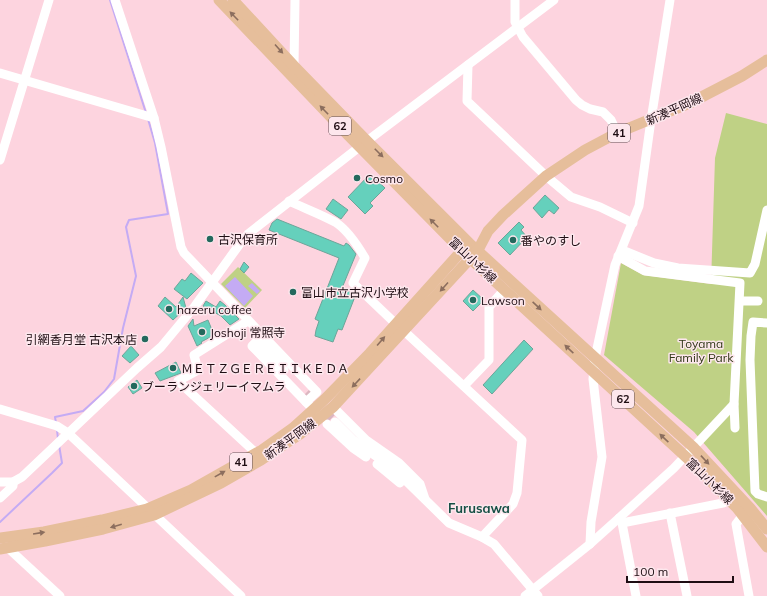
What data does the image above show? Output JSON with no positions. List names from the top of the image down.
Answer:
{
  "streets": {
    "main road": [
      "新湊平岡線",
      "62",
      "41",
      "富山小杉線"
    ]
  },
  "crossings": [
    ["新湊平岡線", "富山小杉線"]
  ],
  "districts": ["Furusawa"],
  "parks": ["Toyama Family Park"],
  "places": [
    "Cosmo",
    "古沢保育所",
    "番やのすし",
    "富山市立古沢小学校",
    "Lawson",
    "hazeru coffee",
    "Joshoji 常照寺",
    "引網香月堂 古沢本店",
    "ＭＥＴＺＧＥＲＥＩＩＫＥＤＡ",
    "ブーランジェリーイマムラ"
  ],
  "scale_bar": "100 m"
}
